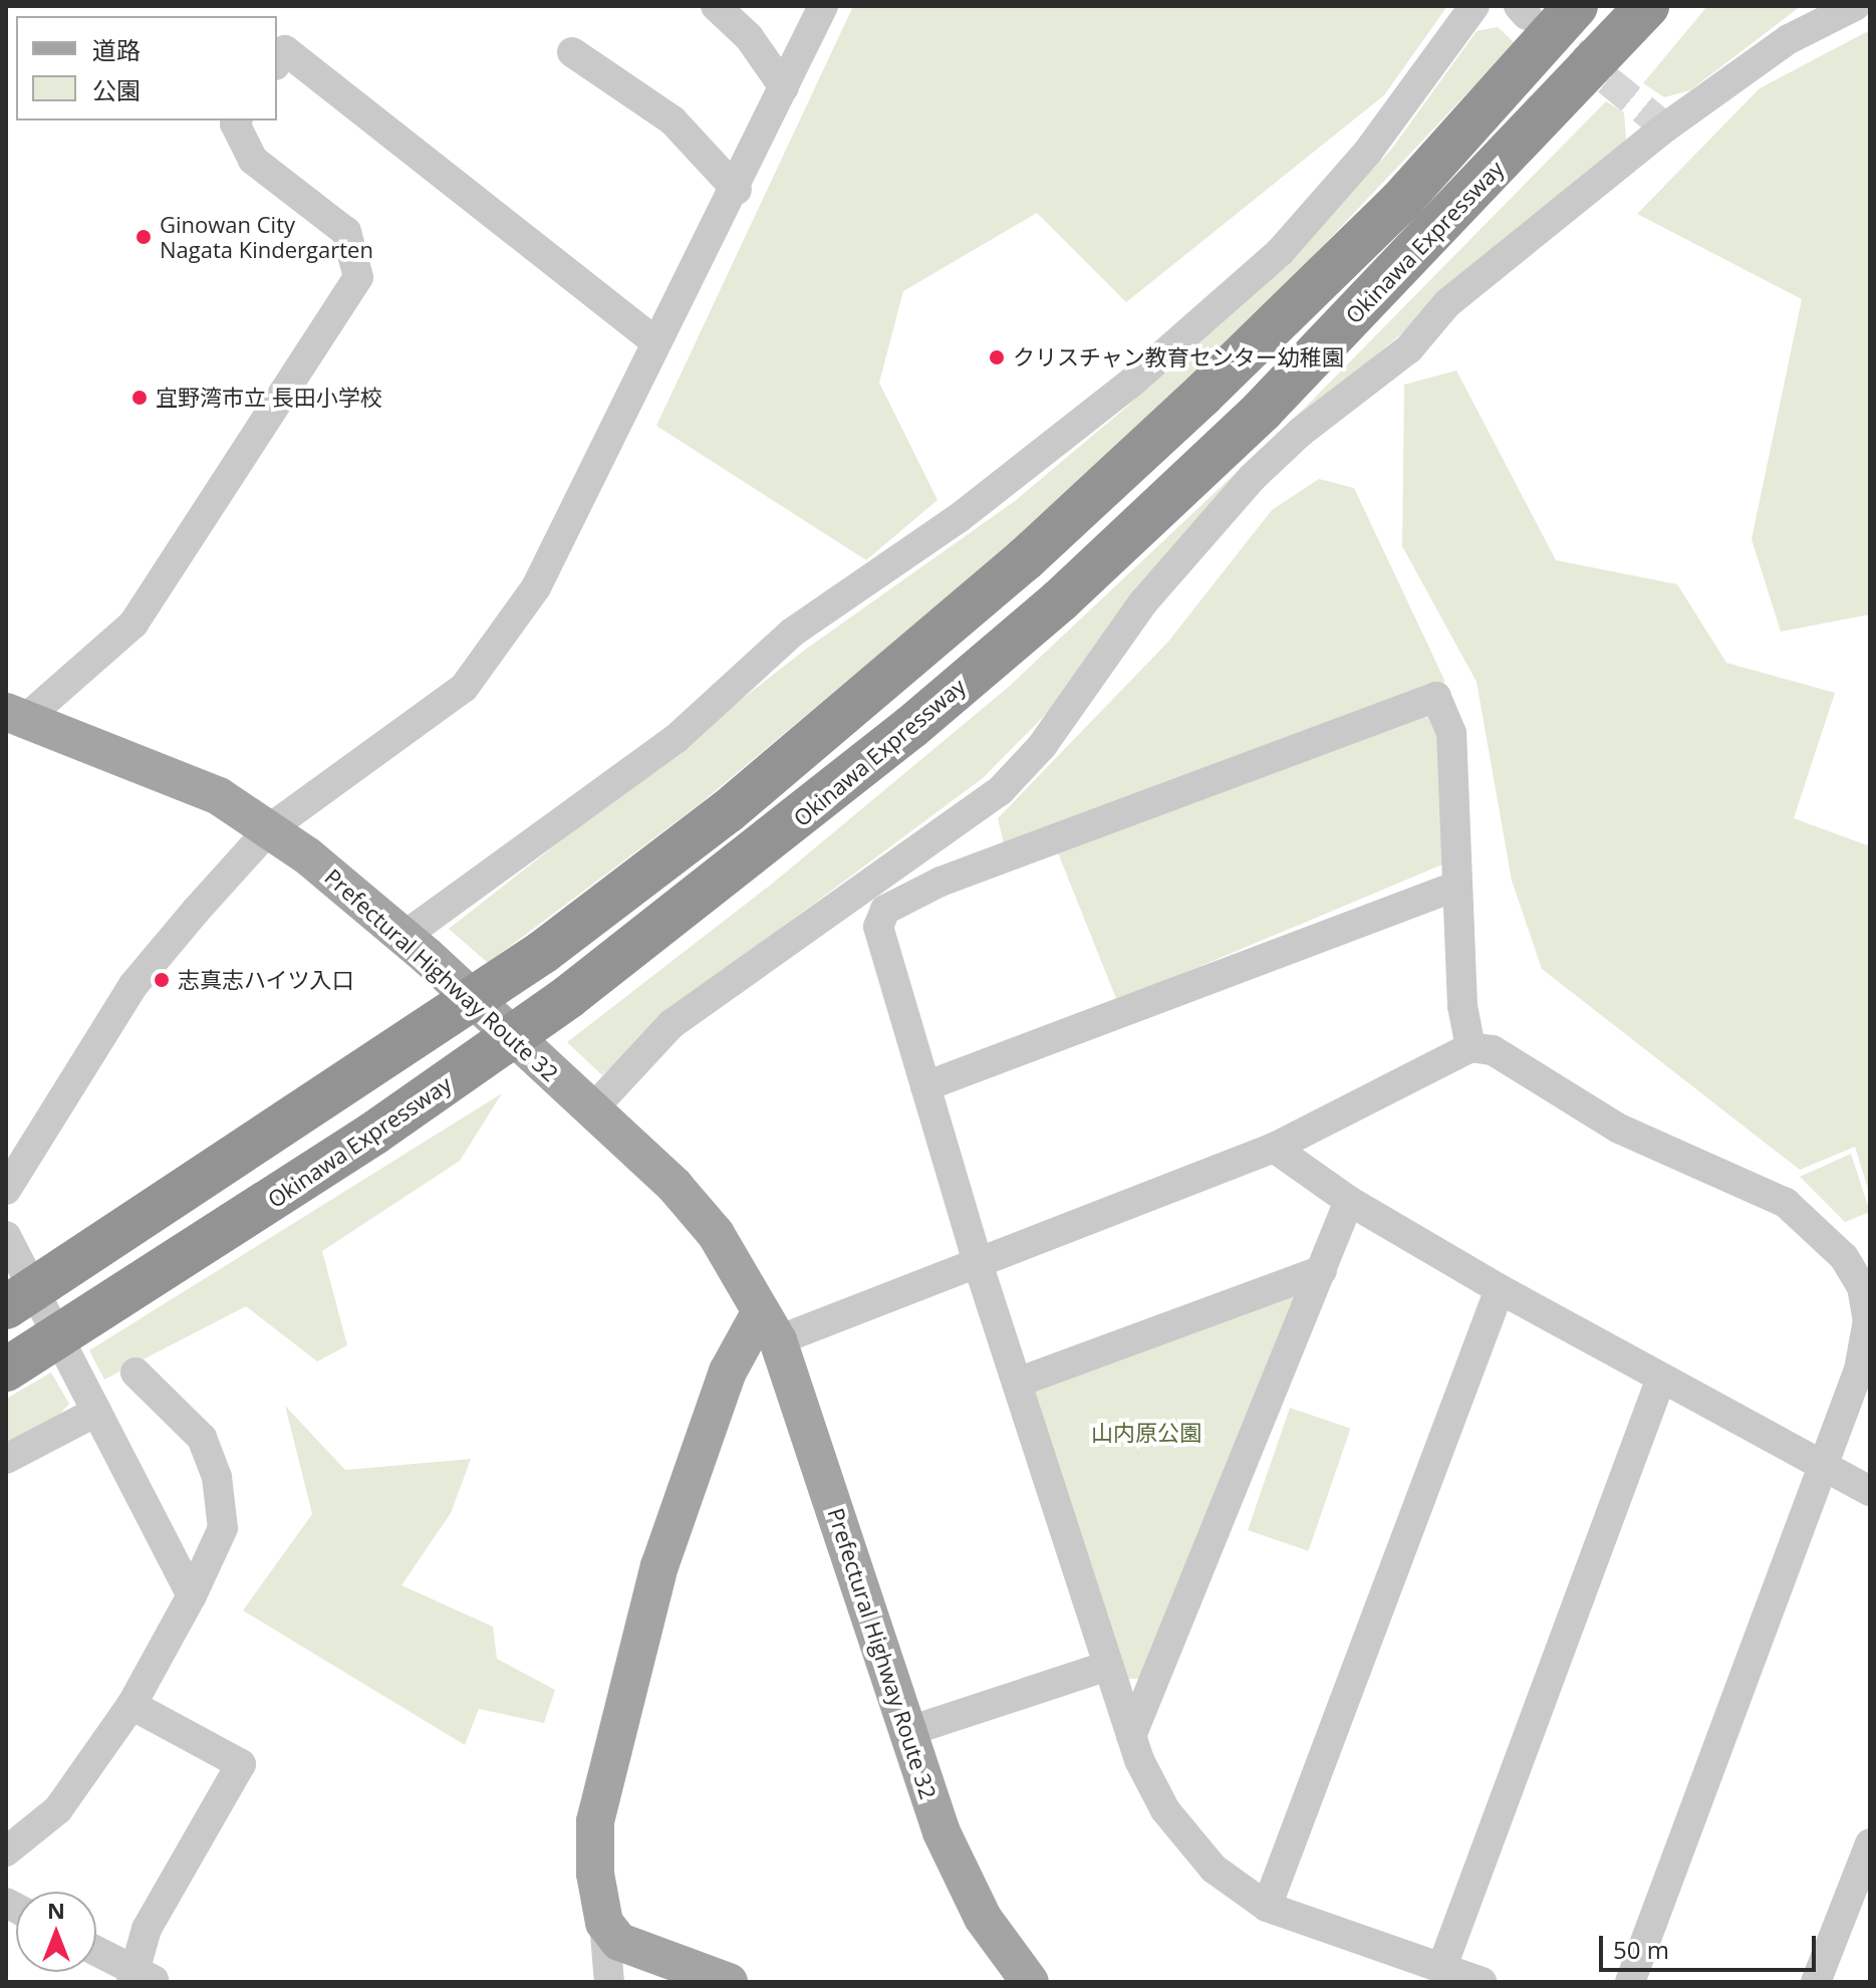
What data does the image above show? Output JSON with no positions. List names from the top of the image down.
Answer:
{
  "streets": {
    "highway": ["Okinawa Expressway"],
    "main road": ["Prefectural Highway Route 32"]
  },
  "parks": ["山内原公園"],
  "places": [
    "Ginowan City Nagata Kindergarten",
    "クリスチャン教育センター幼稚園",
    "宜野湾市立 長田小学校",
    "志真志ハイツ入口"
  ],
  "legend": ["道路", "公園"],
  "scale_bar": "50 m",
  "north": "top"
}
